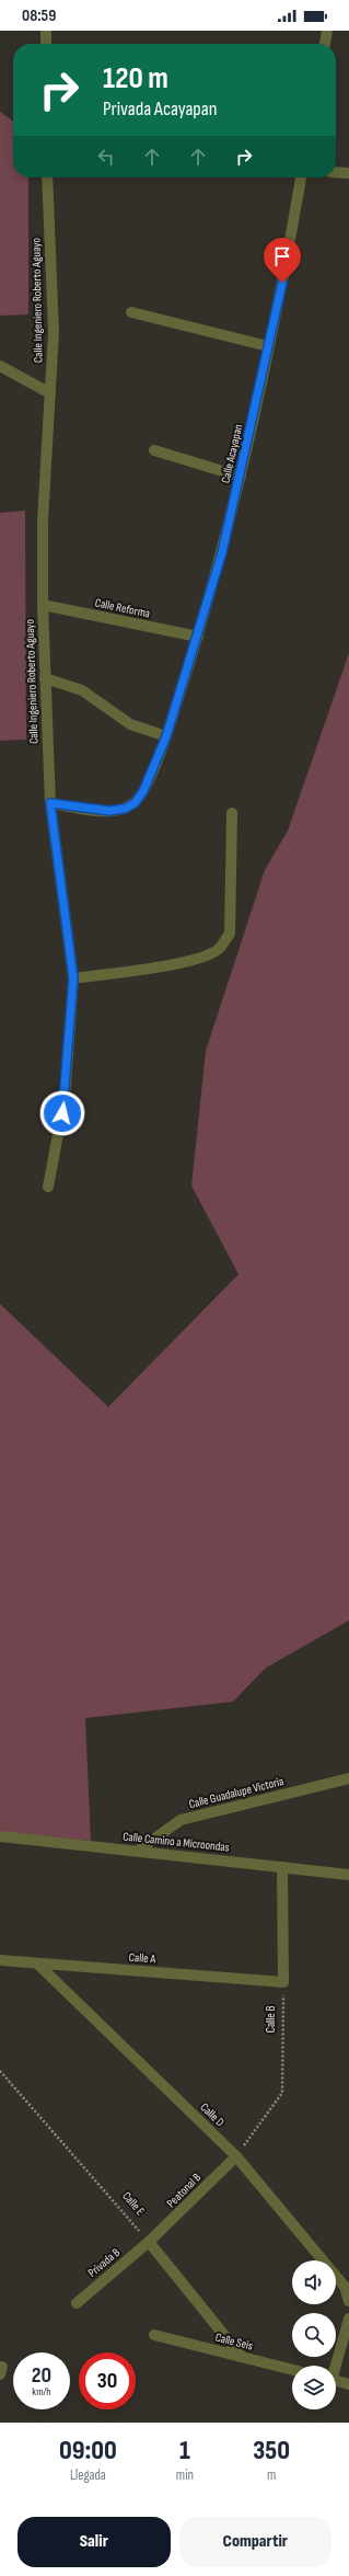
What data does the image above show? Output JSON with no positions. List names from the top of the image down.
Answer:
{
  "streets": {
    "street": [
      "Calle Ingeniero Roberto Aguayo",
      "Calle Acayapan",
      "Calle Reforma",
      "Calle Guadalupe Victoria",
      "Calle Camino a Microondas",
      "Calle A",
      "Calle D",
      "Peatonal B",
      "Privada B",
      "Calle Seis"
    ],
    "path": ["Calle B", "Calle E"]
  },
  "crossings": [
    ["Calle Ingeniero Roberto Aguayo", "Calle Acayapan"],
    ["Calle Ingeniero Roberto Aguayo", "Calle Reforma"],
    ["Calle Acayapan", "Calle Reforma"],
    ["Calle Guadalupe Victoria", "Calle Camino a Microondas"],
    ["Calle A", "Calle B"],
    ["Calle A", "Calle D"],
    ["Calle B", "Calle D"],
    ["Calle B", "Peatonal B"],
    ["Calle D", "Peatonal B"],
    ["Peatonal B", "Calle E"],
    ["Peatonal B", "Privada B"],
    ["Calle E", "Privada B"]
  ],
  "page": {
    "status": "08:59",
    "turn": ["120 m", "Privada Acayapan"],
    "speed": "20 km/h",
    "limit": "30",
    "eta": [
      "09:00",
      "Llegada",
      "1",
      "min",
      "350",
      "m"
    ],
    "buttons": ["Salir", "Compartir"]
  }
}
